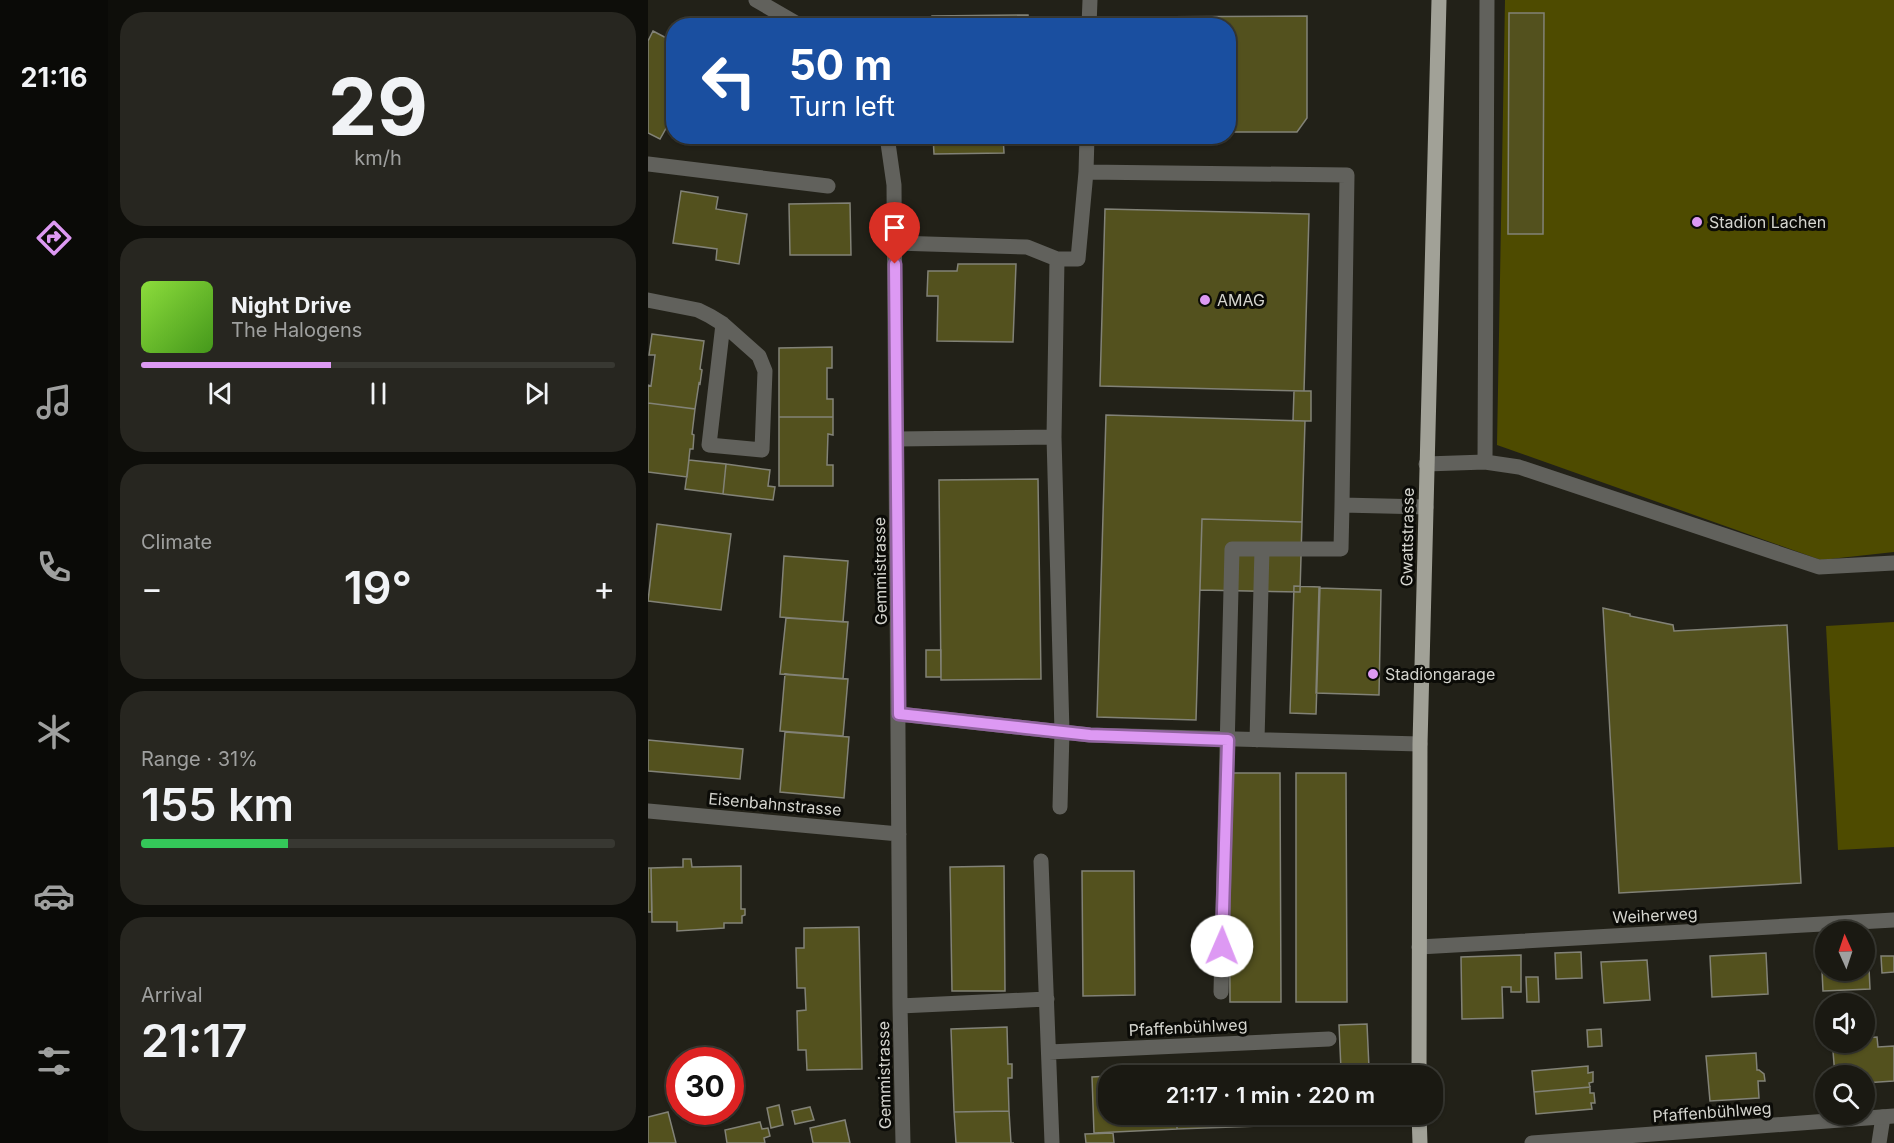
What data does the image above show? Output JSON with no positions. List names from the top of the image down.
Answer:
{
  "streets": {
    "main road": ["Gwattstrasse"],
    "street": [
      "Gemmistrasse",
      "Eisenbahnstrasse",
      "Weiherweg",
      "Pfaffenbühlweg"
    ]
  },
  "crossings": [
    ["Gwattstrasse", "Weiherweg"],
    ["Gemmistrasse", "Eisenbahnstrasse"]
  ],
  "places": ["Stadion Lachen", "AMAG", "Stadiongarage"],
  "north": "top",
  "page": {
    "tabs": "21:16",
    "tile": [
      ["29", "km/h"],
      "Climate",
      ["Range · 31%", "155 km"],
      ["Arrival", "21:17"]
    ],
    "turn": ["50 m", "Turn left"],
    "song": ["Night Drive", "The Halogens"],
    "heat": ["−", "19°", "+"],
    "limit": "30",
    "trip": "21:17 · 1 min · 220 m"
  }
}
